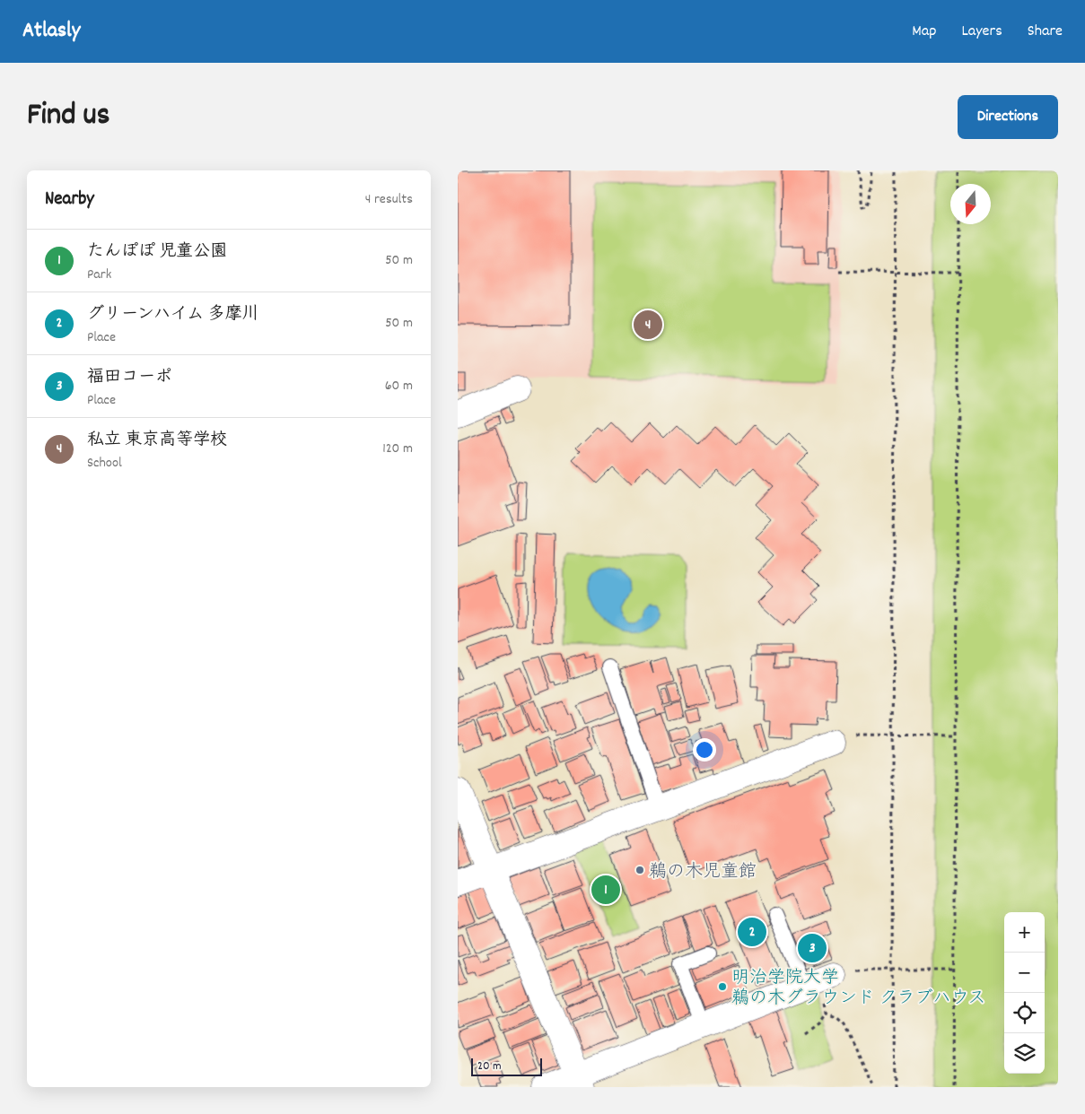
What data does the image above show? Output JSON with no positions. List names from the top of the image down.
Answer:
{
  "places": ["鵜の木児童館", "明治学院大学 鵜の木グラウンド クラブハウス"],
  "scale_bar": "20 m",
  "north": "bottom",
  "page": {
    "header": "Atlasly",
    "nav": ["Map", "Layers", "Share"],
    "title": "Find us",
    "buttons": "Directions",
    "heading": ["Nearby", "4 results"],
    "list": [
      {
        "mark": "1",
        "name": "たんぽぽ 児童公園",
        "note": "Park",
        "value": "50 m"
      },
      {
        "mark": "2",
        "name": "グリーンハイム 多摩川",
        "note": "Place",
        "value": "50 m"
      },
      {
        "mark": "3",
        "name": "福田コーポ",
        "note": "Place",
        "value": "60 m"
      },
      {
        "mark": "4",
        "name": "私立 東京高等学校",
        "note": "School",
        "value": "120 m"
      }
    ],
    "pins": [
      "4",
      "1",
      "2",
      "3"
    ],
    "map_buttons": ["+", "−"],
    "scale": "20 m"
  }
}
